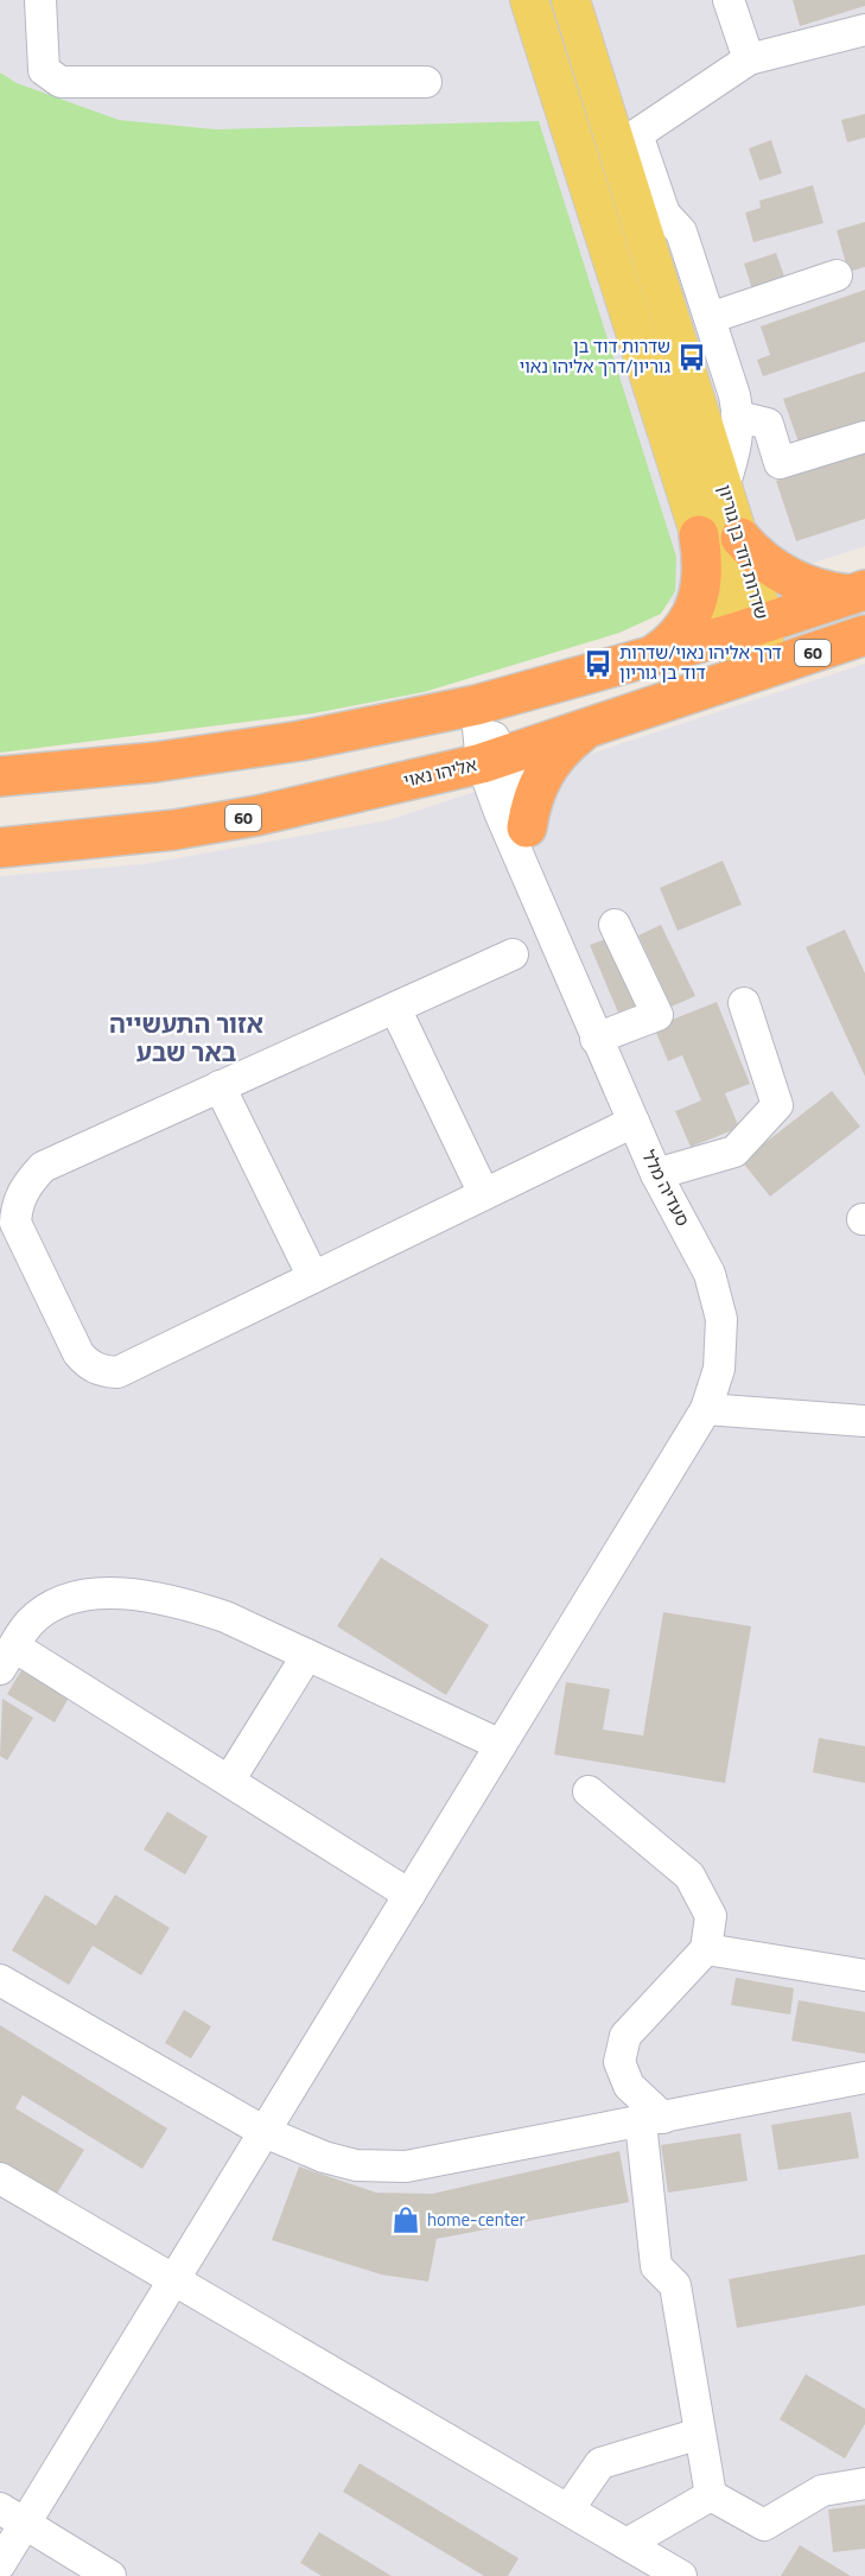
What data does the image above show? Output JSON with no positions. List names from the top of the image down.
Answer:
{
  "streets": {
    "highway": ["60", "אליהו נאוי"],
    "main road": ["שדרות דוד בן גוריון"],
    "street": ["סעדיה מלל"]
  },
  "crossings": [
    ["שדרות דוד בן גוריון", "60"],
    ["שדרות דוד בן גוריון", "אליהו נאוי"],
    ["60", "סעדיה מלל"],
    ["אליהו נאוי", "סעדיה מלל"]
  ],
  "districts": ["אזור התעשייה באר שבע"],
  "places": {
    "bus stop": ["שדרות דוד בן גוריון/דרך אליהו נאוי", "דרך אליהו נאוי/שדרות דוד בן גוריון"],
    "shop": ["home-center"]
  }
}
